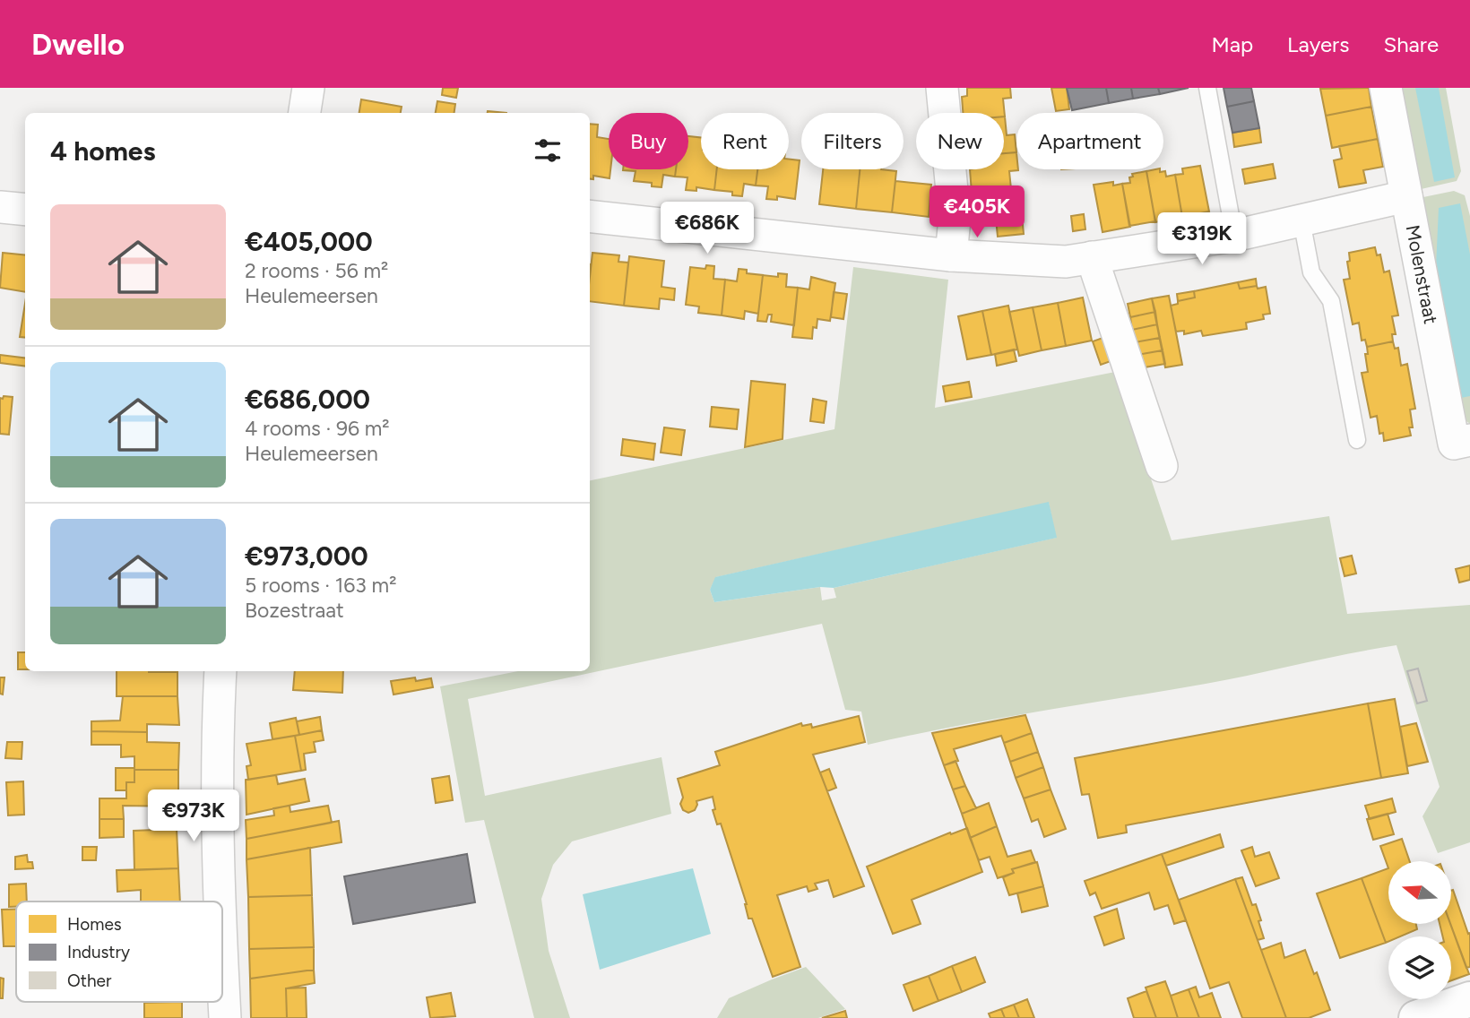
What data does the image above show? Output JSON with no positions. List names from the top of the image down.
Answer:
{
  "streets": {
    "street": ["Molenstraat"]
  },
  "legend": ["Homes", "Industry", "Other"],
  "north": "left",
  "page": {
    "header": "Dwello",
    "nav": ["Map", "Layers", "Share"],
    "chip": [
      "Buy",
      "Rent",
      "Filters",
      "New",
      "Apartment"
    ],
    "heading": "4 homes",
    "price": [
      "€405K",
      "€686K",
      "€319K",
      "€973K"
    ],
    "list": [
      {
        "name": "€405,000",
        "note": "2 rooms · 56 m² · Heulemeersen"
      },
      {
        "name": "€686,000",
        "note": "4 rooms · 96 m² · Heulemeersen"
      },
      {
        "name": "€973,000",
        "note": "5 rooms · 163 m² · Bozestraat"
      }
    ]
  }
}
